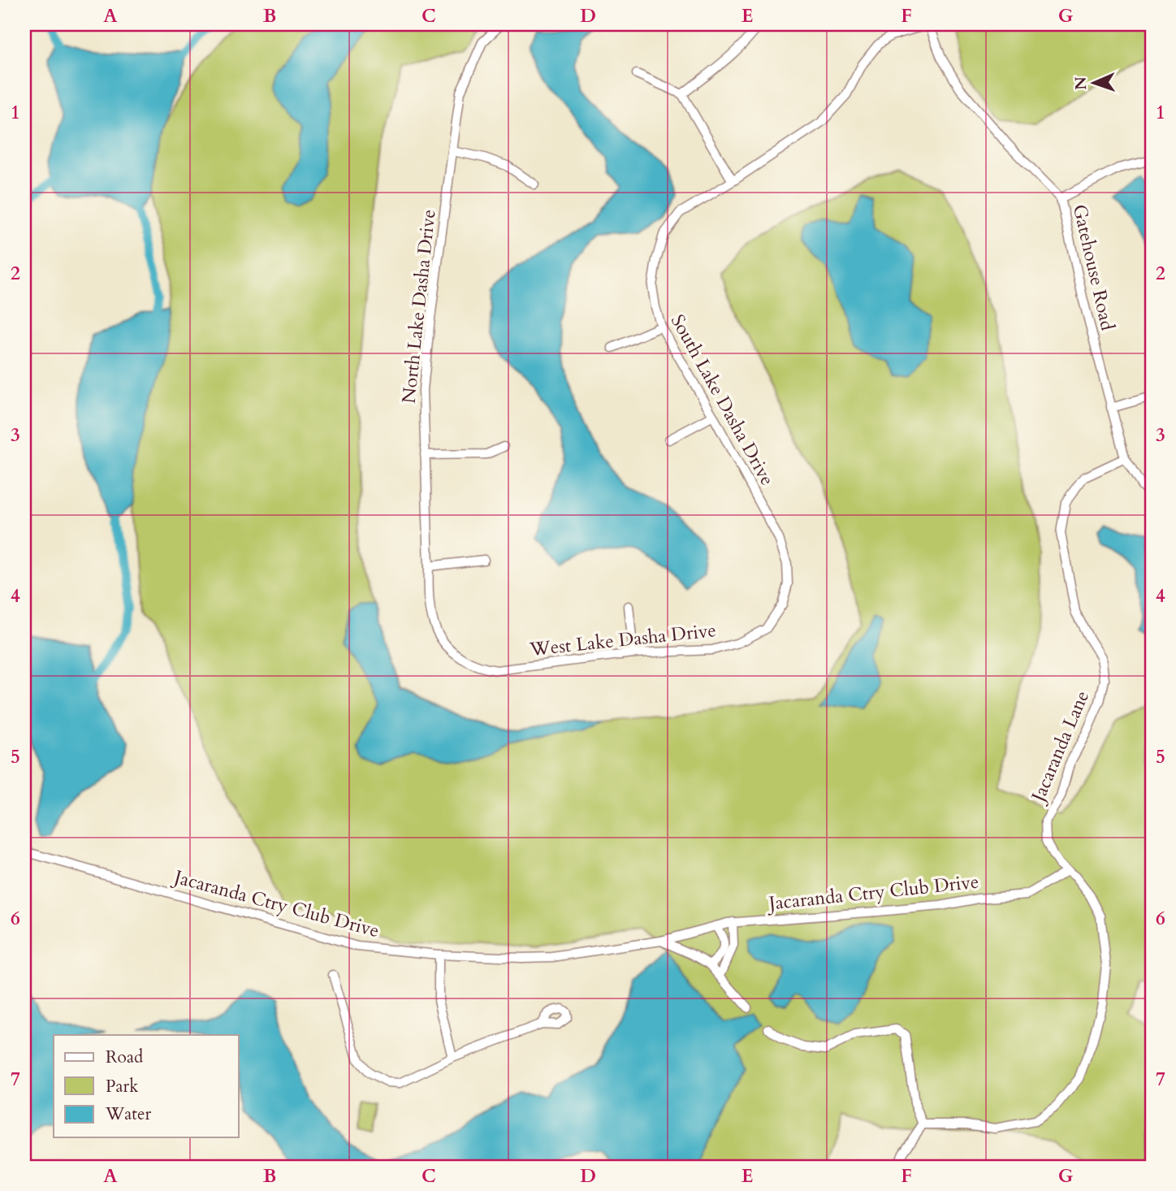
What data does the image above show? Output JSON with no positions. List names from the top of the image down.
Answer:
{
  "streets": {
    "street": [
      "Gatehouse Road",
      "North Lake Dasha Drive",
      "South Lake Dasha Drive",
      "West Lake Dasha Drive",
      "Jacaranda Lane",
      "Jacaranda Ctry Club Drive"
    ]
  },
  "crossings": [
    ["Gatehouse Road", "South Lake Dasha Drive"],
    ["Gatehouse Road", "Jacaranda Lane"],
    ["North Lake Dasha Drive", "West Lake Dasha Drive"],
    ["South Lake Dasha Drive", "West Lake Dasha Drive"],
    ["Jacaranda Lane", "Jacaranda Ctry Club Drive"]
  ],
  "legend": ["Road", "Park", "Water"],
  "north": "left",
  "grid": {
    "columns": [
      "A",
      "B",
      "C",
      "D",
      "E",
      "F",
      "G"
    ],
    "rows": [
      "1",
      "2",
      "3",
      "4",
      "5",
      "6",
      "7"
    ]
  }
}
